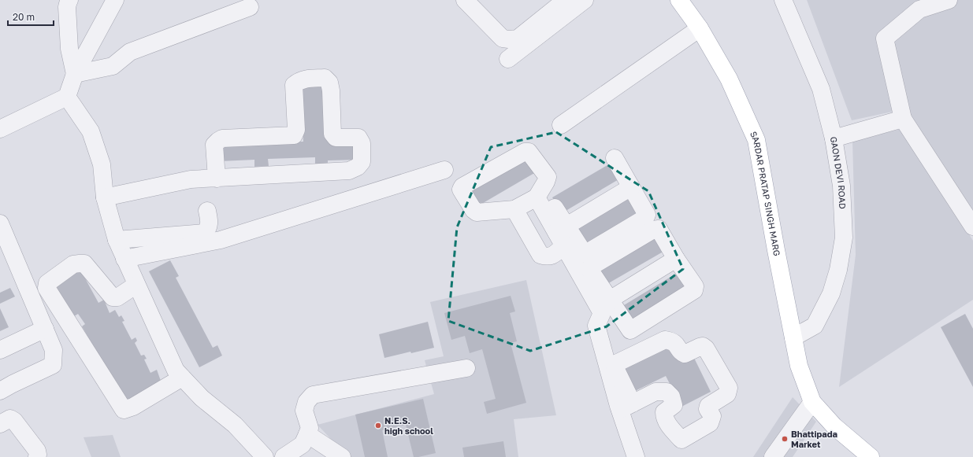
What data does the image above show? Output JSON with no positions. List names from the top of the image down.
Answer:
{
  "streets": {
    "main road": ["SARDAR PRATAP SINGH MARG"],
    "street": ["GAON DEVI ROAD"]
  },
  "crossings": [
    ["GAON DEVI ROAD", "SARDAR PRATAP SINGH MARG"]
  ],
  "places": ["N.E.S. high school", "Bhattipada Market"],
  "scale_bar": "20 m"
}
